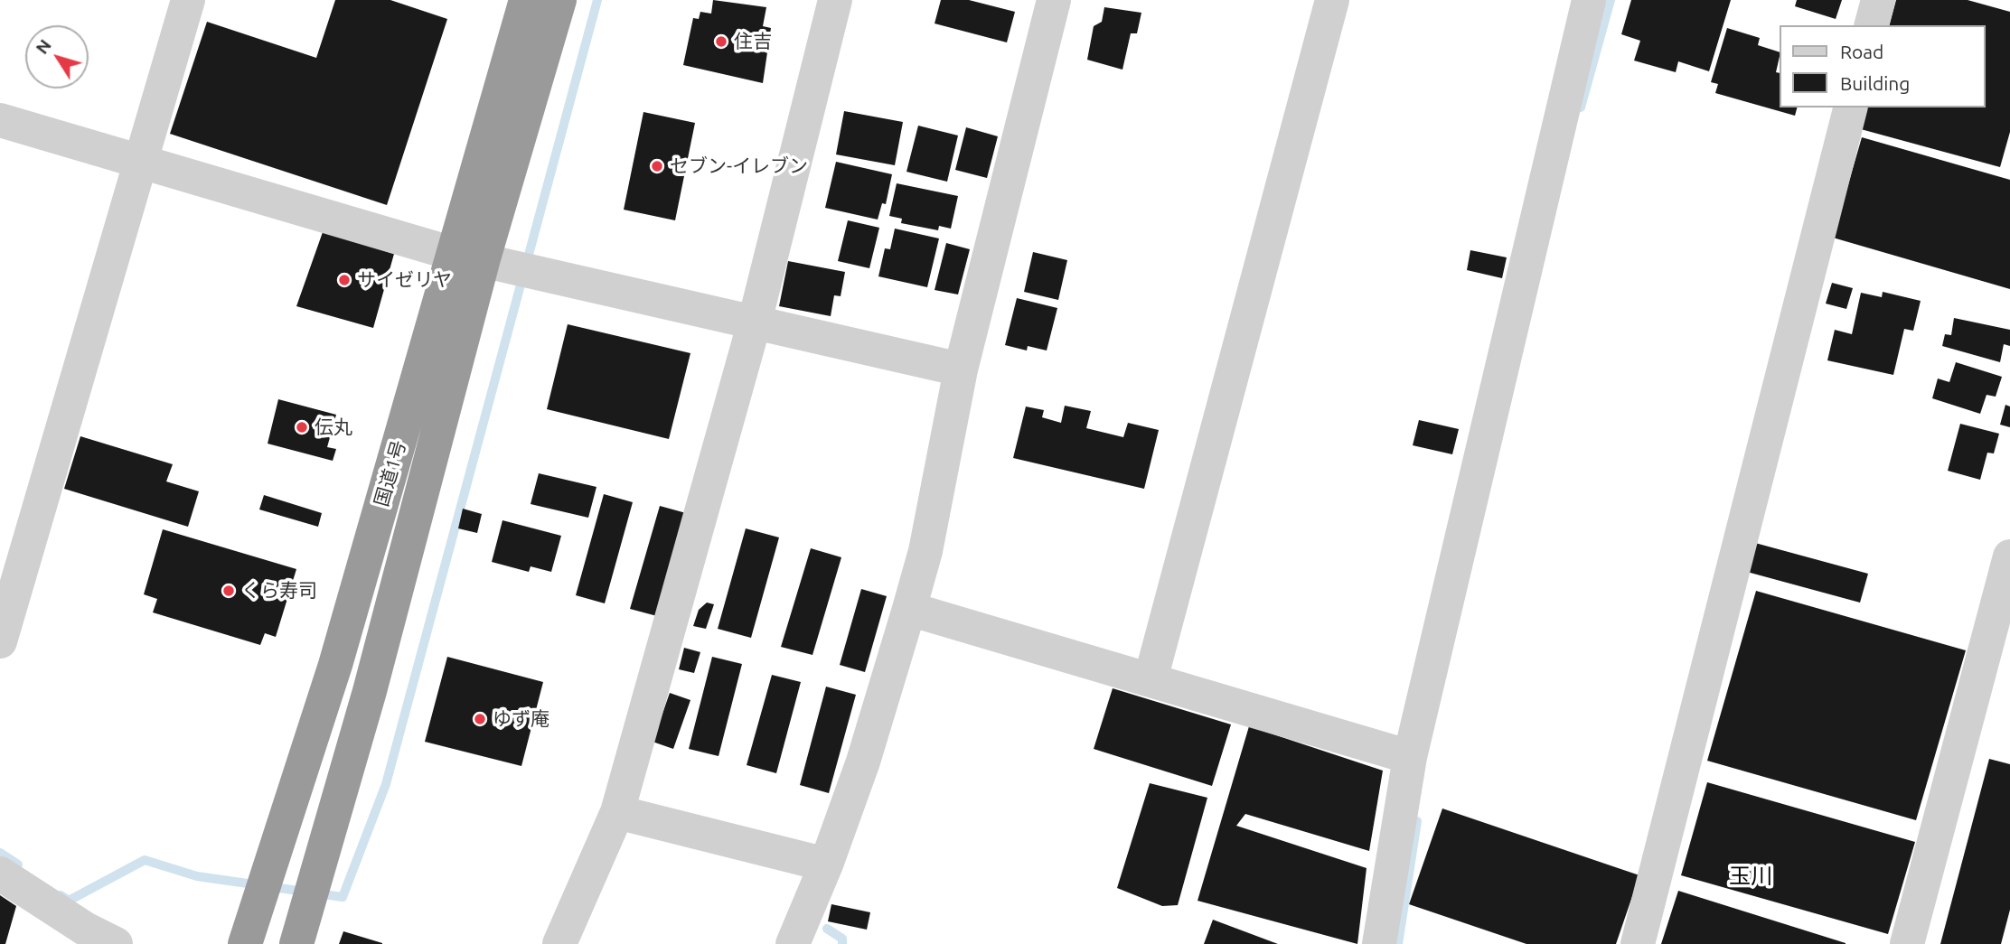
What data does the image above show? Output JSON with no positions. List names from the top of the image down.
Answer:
{
  "streets": {
    "highway": ["国道1号"]
  },
  "districts": ["玉川"],
  "places": [
    "住吉",
    "セブン-イレブン",
    "サイゼリヤ",
    "伝丸",
    "くら寿司",
    "ゆず庵"
  ],
  "legend": ["Road", "Building"],
  "north": "top left"
}
